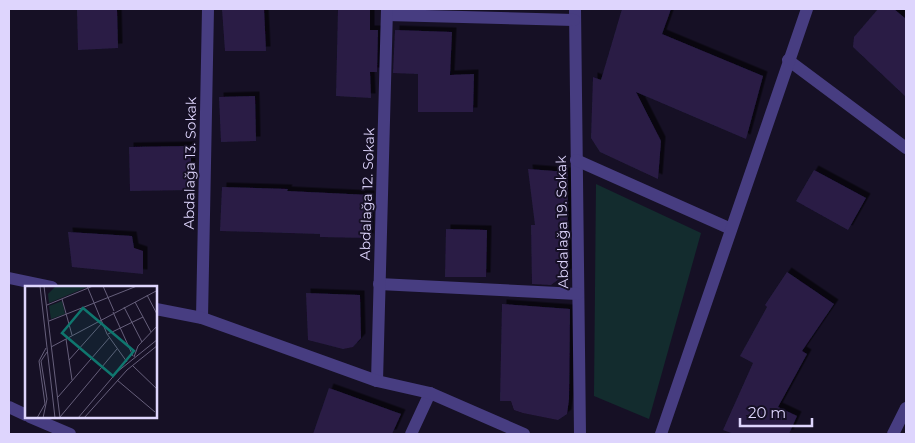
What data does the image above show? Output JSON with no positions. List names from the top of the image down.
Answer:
{
  "streets": {
    "street": ["Abdalağa 13. Sokak", "Abdalağa 12. Sokak", "Abdalağa 19. Sokak"]
  },
  "scale_bar": "20 m"
}
